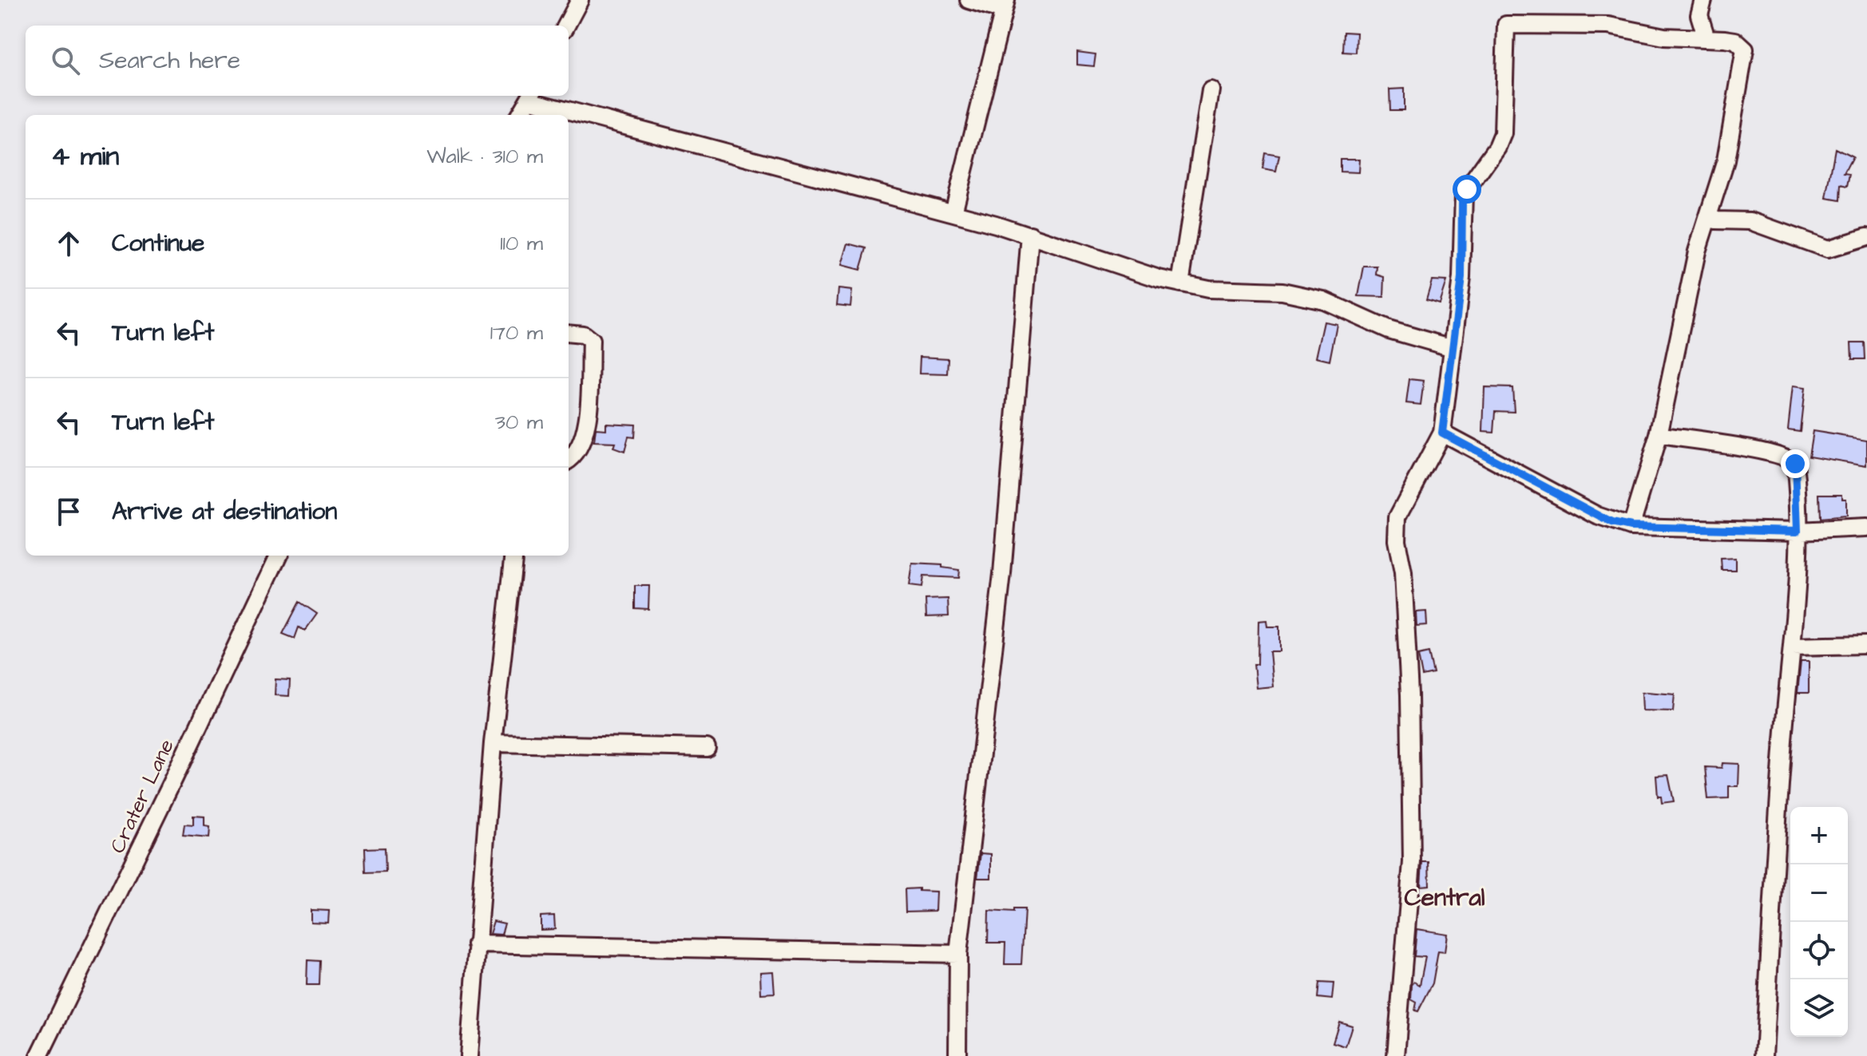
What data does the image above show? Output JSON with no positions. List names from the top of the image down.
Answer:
{
  "streets": {
    "street": ["Crater Lane"]
  },
  "districts": ["Central"],
  "page": {
    "search": "Search here",
    "heading": ["4 min", "Walk · 310 m"],
    "list": [
      ["Continue", "110 m"],
      ["Turn left", "170 m"],
      ["Turn left", "30 m"],
      "Arrive at destination"
    ],
    "map_buttons": ["+", "−"]
  }
}
